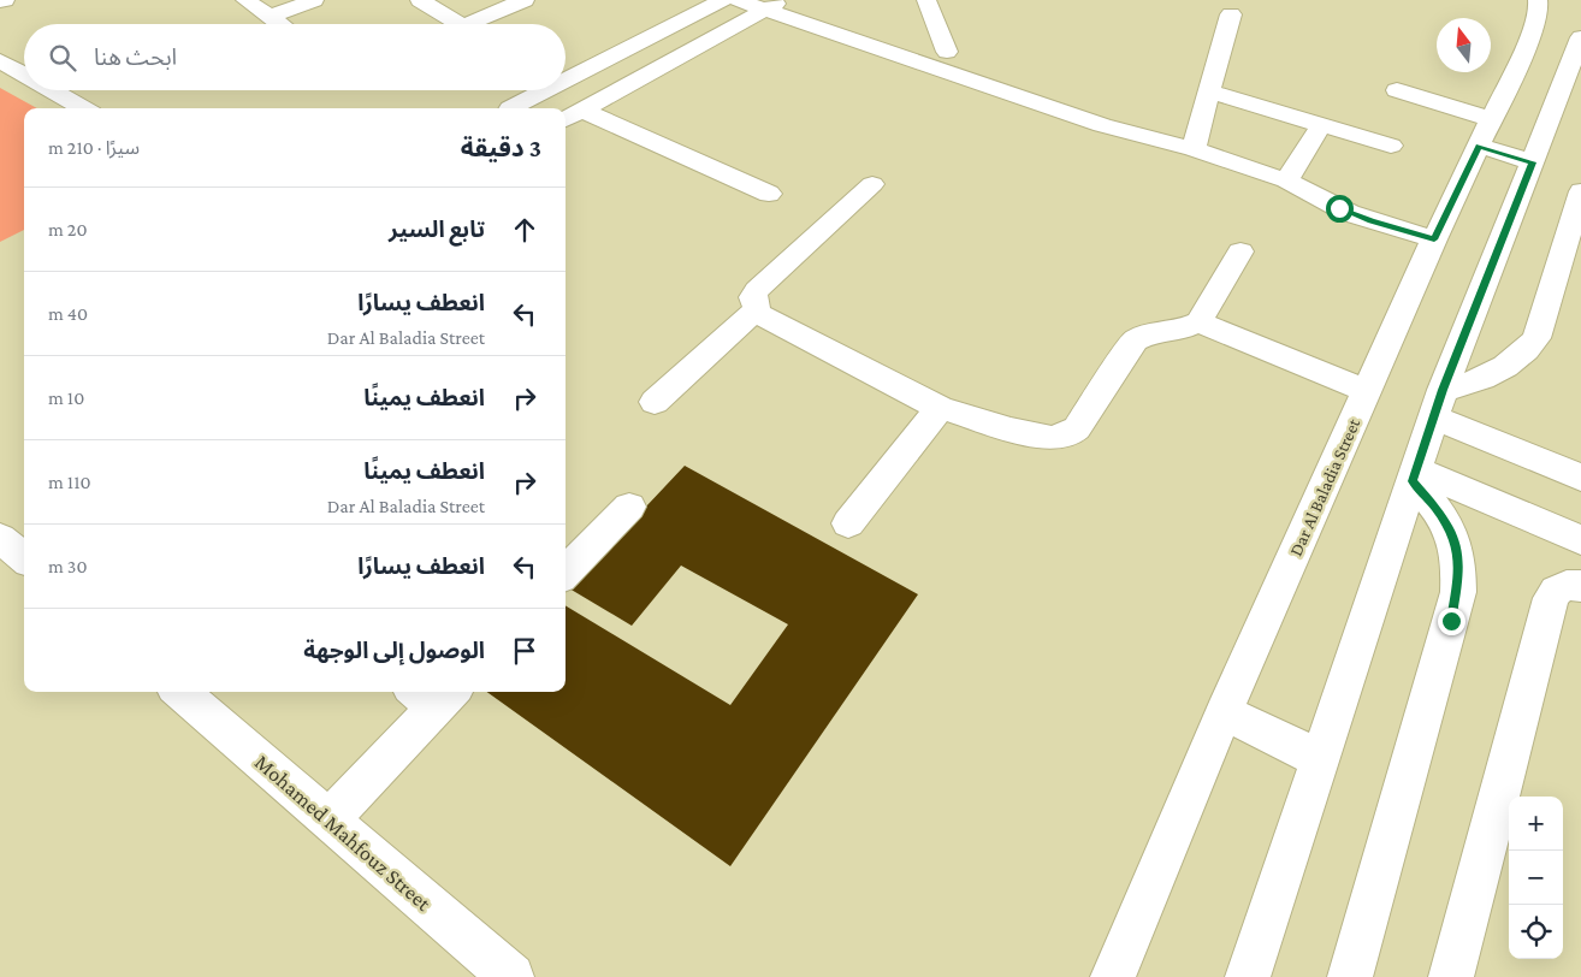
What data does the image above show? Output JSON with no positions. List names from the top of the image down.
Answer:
{
  "streets": {
    "street": ["Dar Al Baladia Street", "Mohamed Mahfouz Street"]
  },
  "north": "top",
  "page": {
    "search": "ابحث هنا",
    "heading": ["3 دقيقة", "سيرًا · 210 m"],
    "list": [
      ["تابع السير", "20 m"],
      ["انعطف يسارًا", "Dar Al Baladia Street", "40 m"],
      ["انعطف يمينًا", "10 m"],
      ["انعطف يمينًا", "Dar Al Baladia Street", "110 m"],
      ["انعطف يسارًا", "30 m"],
      "الوصول إلى الوجهة"
    ],
    "map_buttons": ["+", "−"]
  }
}
